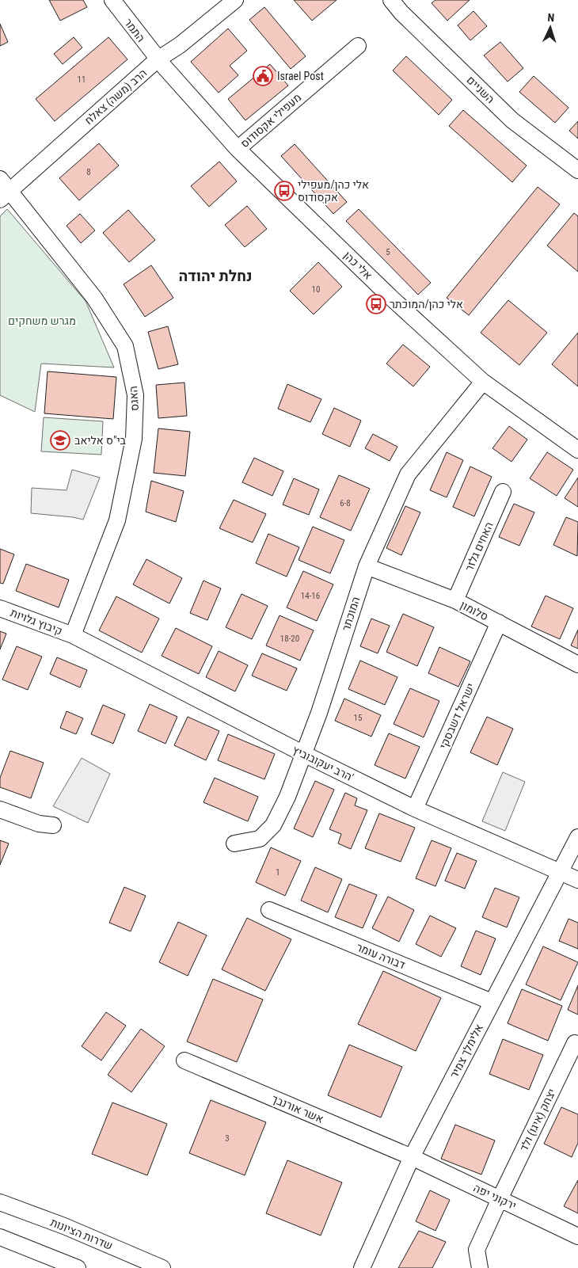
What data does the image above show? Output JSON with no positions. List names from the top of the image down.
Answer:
{
  "streets": {
    "street": [
      "התמר",
      "השניים",
      "הרב (משה) צאלח",
      "מעפילי אקסודוס",
      "אלי כהן",
      "האגס",
      "האחים גלזר",
      "סלומון",
      "המוכתר",
      "קיבוץ גלויות",
      "ישראל דשבסקי",
      "הרב יעקובוביץ'",
      "דבורה עומר",
      "אלימלך צמיר",
      "אשר אורנבך",
      "יצחק (איגו) ולד",
      "ירקוני יפה",
      "שדרות הציונות"
    ]
  },
  "crossings": [
    ["התמר", "הרב (משה) צאלח"],
    ["התמר", "אלי כהן"],
    ["הרב (משה) צאלח", "אלי כהן"],
    ["הרב (משה) צאלח", "האגס"],
    ["מעפילי אקסודוס", "אלי כהן"],
    ["אלי כהן", "המוכתר"],
    ["האגס", "קיבוץ גלויות"],
    ["האגס", "הרב יעקובוביץ'"],
    ["האחים גלזר", "סלומון"],
    ["סלומון", "המוכתר"],
    ["סלומון", "ישראל דשבסקי"],
    ["המוכתר", "הרב יעקובוביץ'"],
    ["קיבוץ גלויות", "הרב יעקובוביץ'"],
    ["ישראל דשבסקי", "הרב יעקובוביץ'"],
    ["הרב יעקובוביץ'", "אלימלך צמיר"],
    ["דבורה עומר", "אלימלך צמיר"],
    ["אלימלך צמיר", "אשר אורנבך"],
    ["אלימלך צמיר", "ירקוני יפה"],
    ["אשר אורנבך", "ירקוני יפה"],
    ["יצחק (איגו) ולד", "ירקוני יפה"]
  ],
  "districts": ["נחלת יהודה"],
  "parks": ["מגרש משחקים"],
  "places": {
    "public building": ["Israel Post"],
    "bus stop": ["אלי כהן/מעפילי אקסודוס", "אלי כהן/המוכתר"],
    "school or university": ["בי\"ס אליאב"]
  },
  "house_numbers": [
    "11",
    "8",
    "5",
    "10",
    "6-8",
    "14-16",
    "18-20",
    "15",
    "1",
    "3"
  ],
  "north": "top"
}
